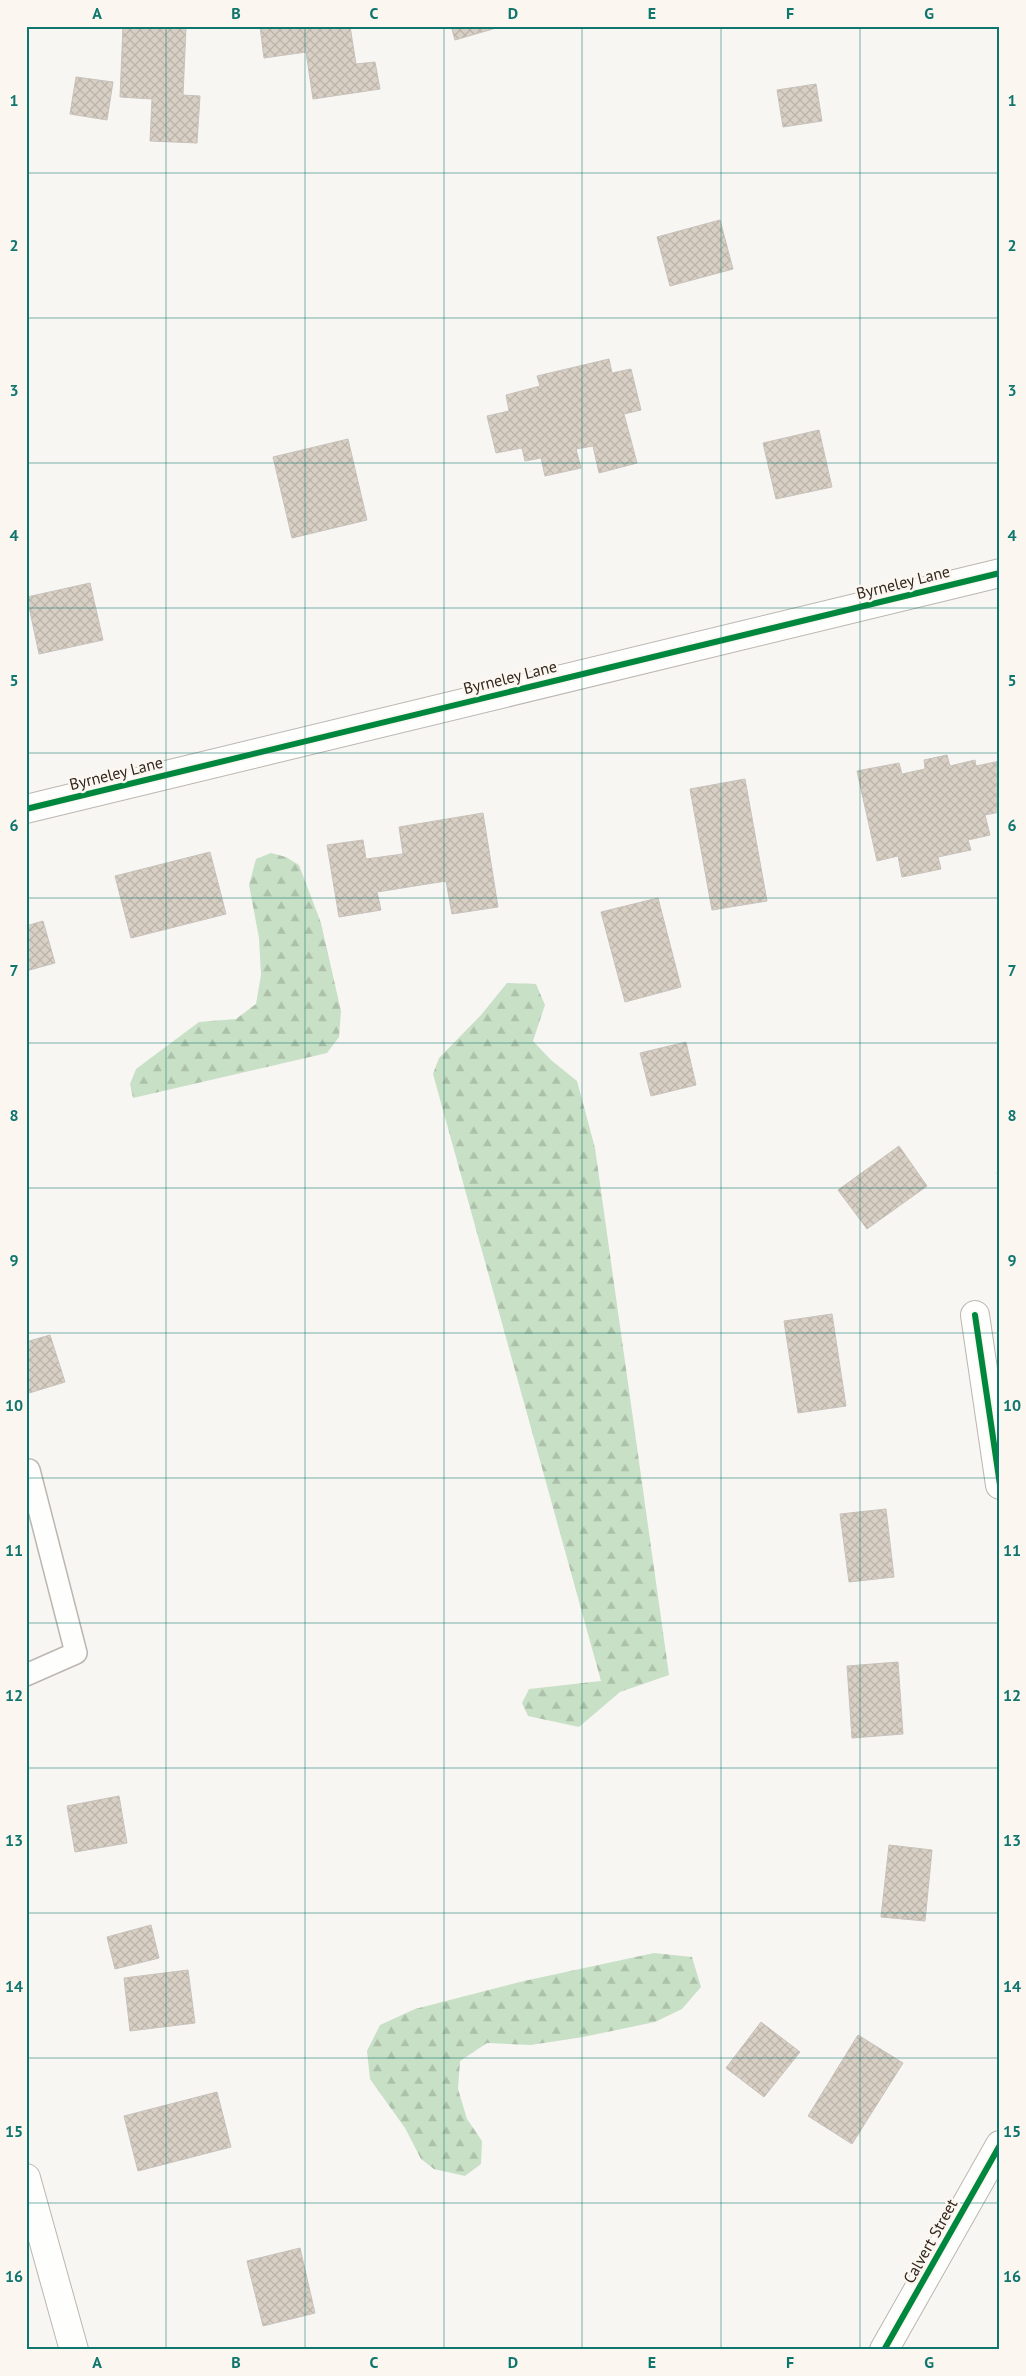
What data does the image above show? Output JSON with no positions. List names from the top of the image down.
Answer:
{
  "streets": {
    "street": ["Byrneley Lane", "Calvert Street"]
  },
  "grid": {
    "columns": [
      "A",
      "B",
      "C",
      "D",
      "E",
      "F",
      "G"
    ],
    "rows": [
      "1",
      "2",
      "3",
      "4",
      "5",
      "6",
      "7",
      "8",
      "9",
      "10",
      "11",
      "12",
      "13",
      "14",
      "15",
      "16"
    ]
  }
}
